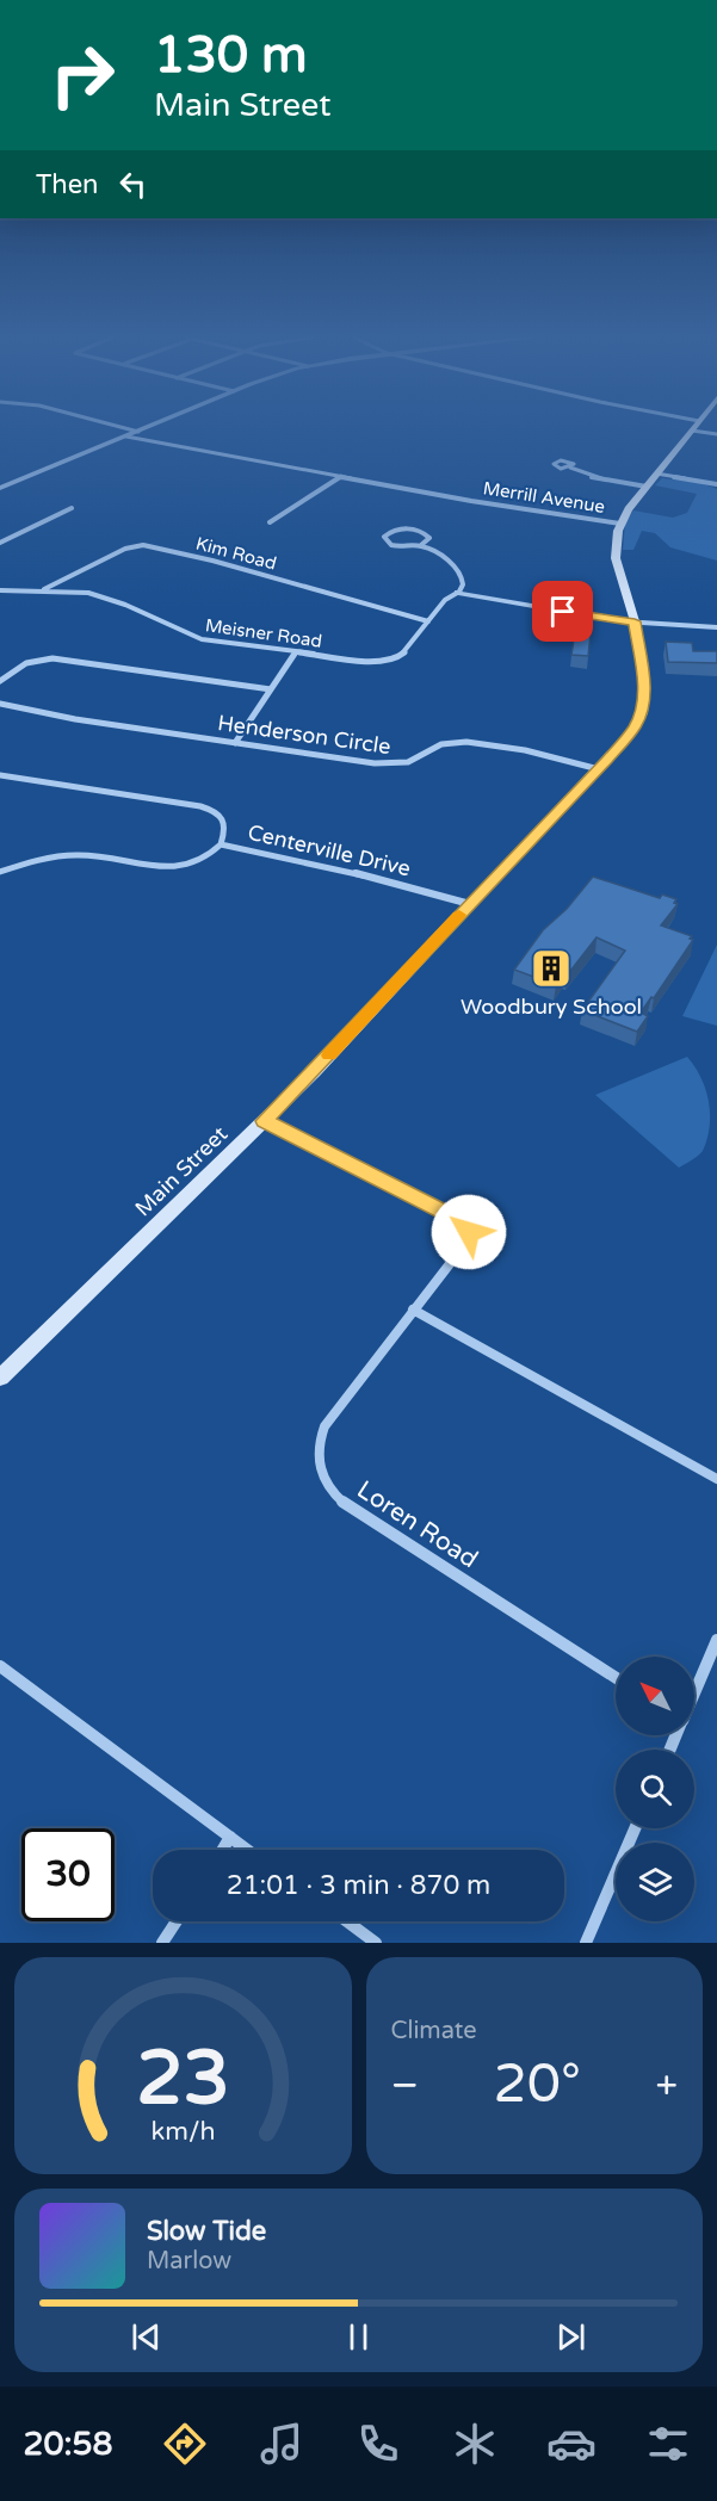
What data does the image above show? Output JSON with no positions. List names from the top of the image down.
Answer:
{
  "streets": {
    "main road": ["Main Street"],
    "street": [
      "Merrill Avenue",
      "Kim Road",
      "Meisner Road",
      "Henderson Circle",
      "Centerville Drive",
      "Loren Road"
    ]
  },
  "crossings": [
    ["Merrill Avenue", "Main Street"],
    ["Kim Road", "Meisner Road"],
    ["Henderson Circle", "Main Street"],
    ["Centerville Drive", "Main Street"],
    ["Main Street", "Loren Road"]
  ],
  "places": {
    "building": ["Woodbury School"]
  },
  "north": "top left",
  "page": {
    "turn": ["130 m", "Main Street"],
    "then": "Then",
    "limit": "30",
    "trip": "21:01 · 3 min · 870 m",
    "tile": "Climate",
    "heat": ["−", "20°", "+"],
    "song": ["Slow Tide", "Marlow"],
    "tabs": "20:58",
    "gauge": ["23", "km/h"]
  }
}
